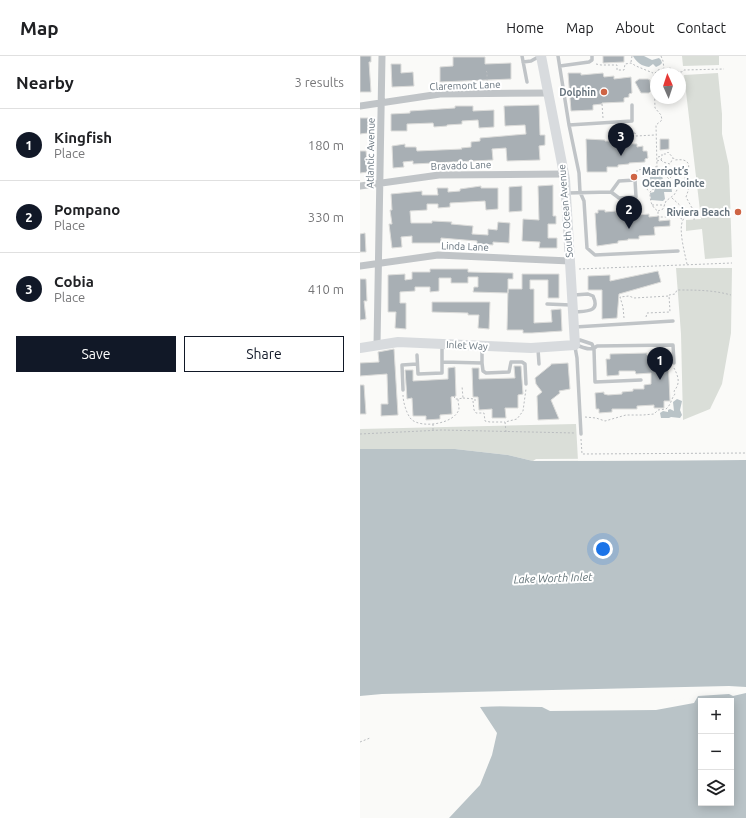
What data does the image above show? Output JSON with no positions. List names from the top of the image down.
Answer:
{
  "streets": {
    "street": [
      "Claremont Lane",
      "Atlantic Avenue",
      "Bravado Lane",
      "South Ocean Avenue",
      "Linda Lane",
      "Inlet Way"
    ]
  },
  "crossings": [
    ["Claremont Lane", "Atlantic Avenue"],
    ["Claremont Lane", "South Ocean Avenue"],
    ["Atlantic Avenue", "Bravado Lane"],
    ["Atlantic Avenue", "Linda Lane"],
    ["Atlantic Avenue", "Inlet Way"],
    ["Bravado Lane", "South Ocean Avenue"],
    ["South Ocean Avenue", "Linda Lane"],
    ["South Ocean Avenue", "Inlet Way"]
  ],
  "water": ["Lake Worth Inlet"],
  "places": ["Dolphin", "Marriott’s Ocean Pointe", "Riviera Beach"],
  "north": "top",
  "page": {
    "header": "Map",
    "nav": [
      "Home",
      "Map",
      "About",
      "Contact"
    ],
    "heading": ["Nearby", "3 results"],
    "list": [
      {
        "mark": "1",
        "name": "Kingfish",
        "note": "Place",
        "value": "180 m"
      },
      {
        "mark": "2",
        "name": "Pompano",
        "note": "Place",
        "value": "330 m"
      },
      {
        "mark": "3",
        "name": "Cobia",
        "note": "Place",
        "value": "410 m"
      }
    ],
    "pins": ["3", "2", "1"],
    "buttons": ["Save", "Share"],
    "map_buttons": ["+", "−"]
  }
}
